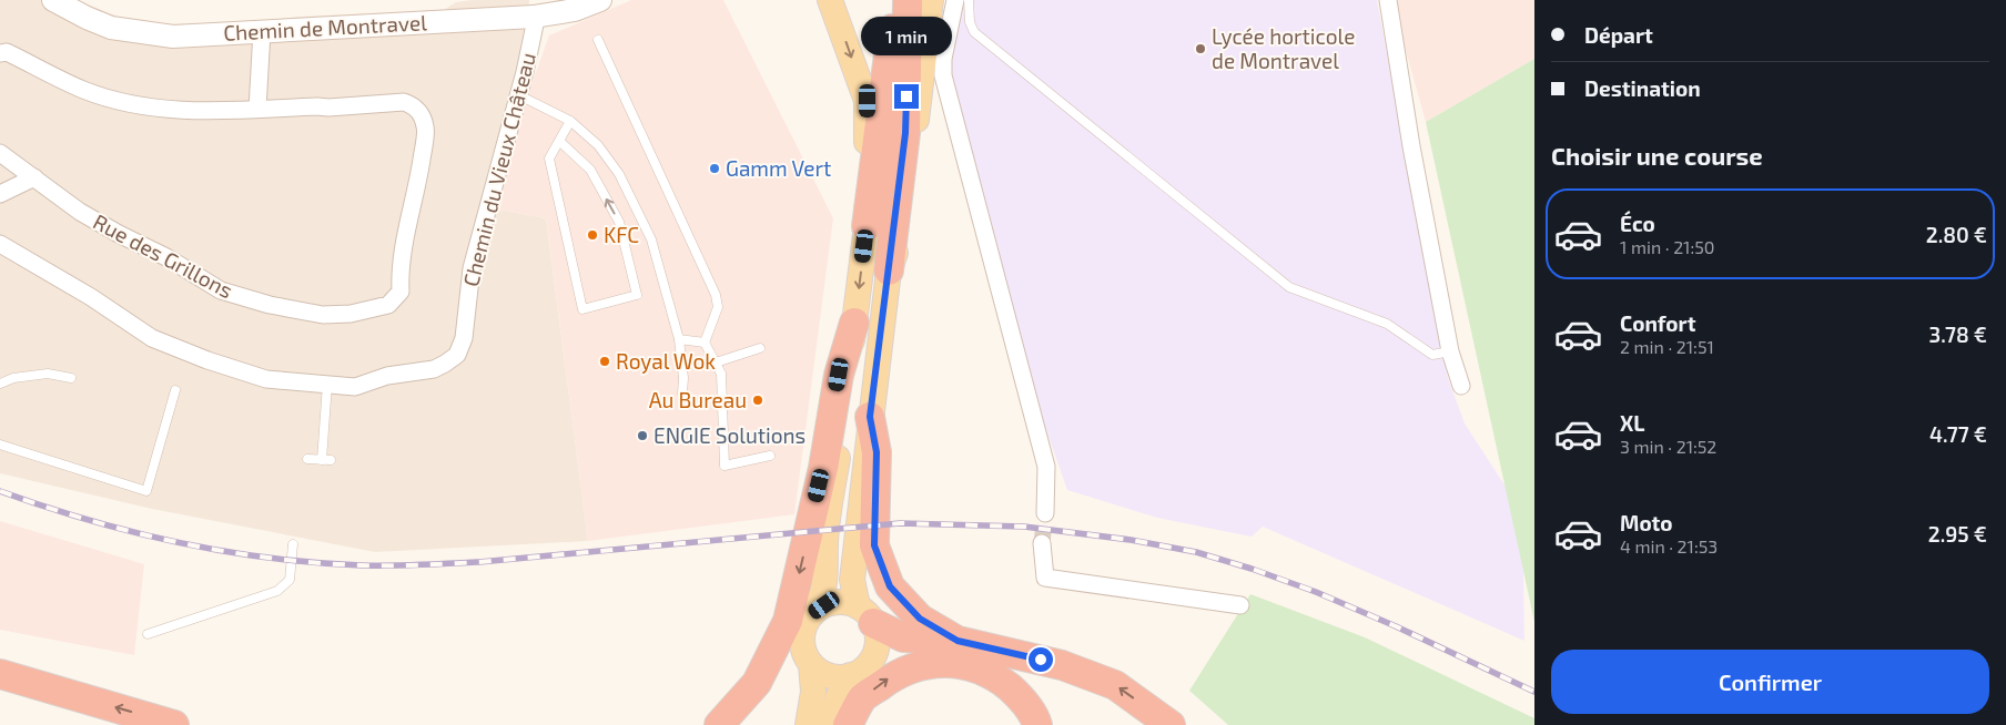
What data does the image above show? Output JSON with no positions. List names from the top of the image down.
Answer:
{
  "streets": {
    "street": ["Chemin de Montravel", "Chemin du Vieux Château", "Rue des Grillons"]
  },
  "crossings": [
    ["Chemin de Montravel", "Chemin du Vieux Château"]
  ],
  "places": [
    "Lycée horticole de Montravel",
    "Gamm Vert",
    "KFC",
    "Royal Wok",
    "Au Bureau",
    "ENGIE Solutions"
  ],
  "page": {
    "banner": ["Départ", "Destination"],
    "bubble": "1 min",
    "heading": "Choisir une course",
    "list": [
      {
        "name": "Éco",
        "note": "1 min · 21:50",
        "value": "2.80 €"
      },
      {
        "name": "Confort",
        "note": "2 min · 21:51",
        "value": "3.78 €"
      },
      {
        "name": "XL",
        "note": "3 min · 21:52",
        "value": "4.77 €"
      },
      {
        "name": "Moto",
        "note": "4 min · 21:53",
        "value": "2.95 €"
      }
    ],
    "buttons": "Confirmer"
  }
}
